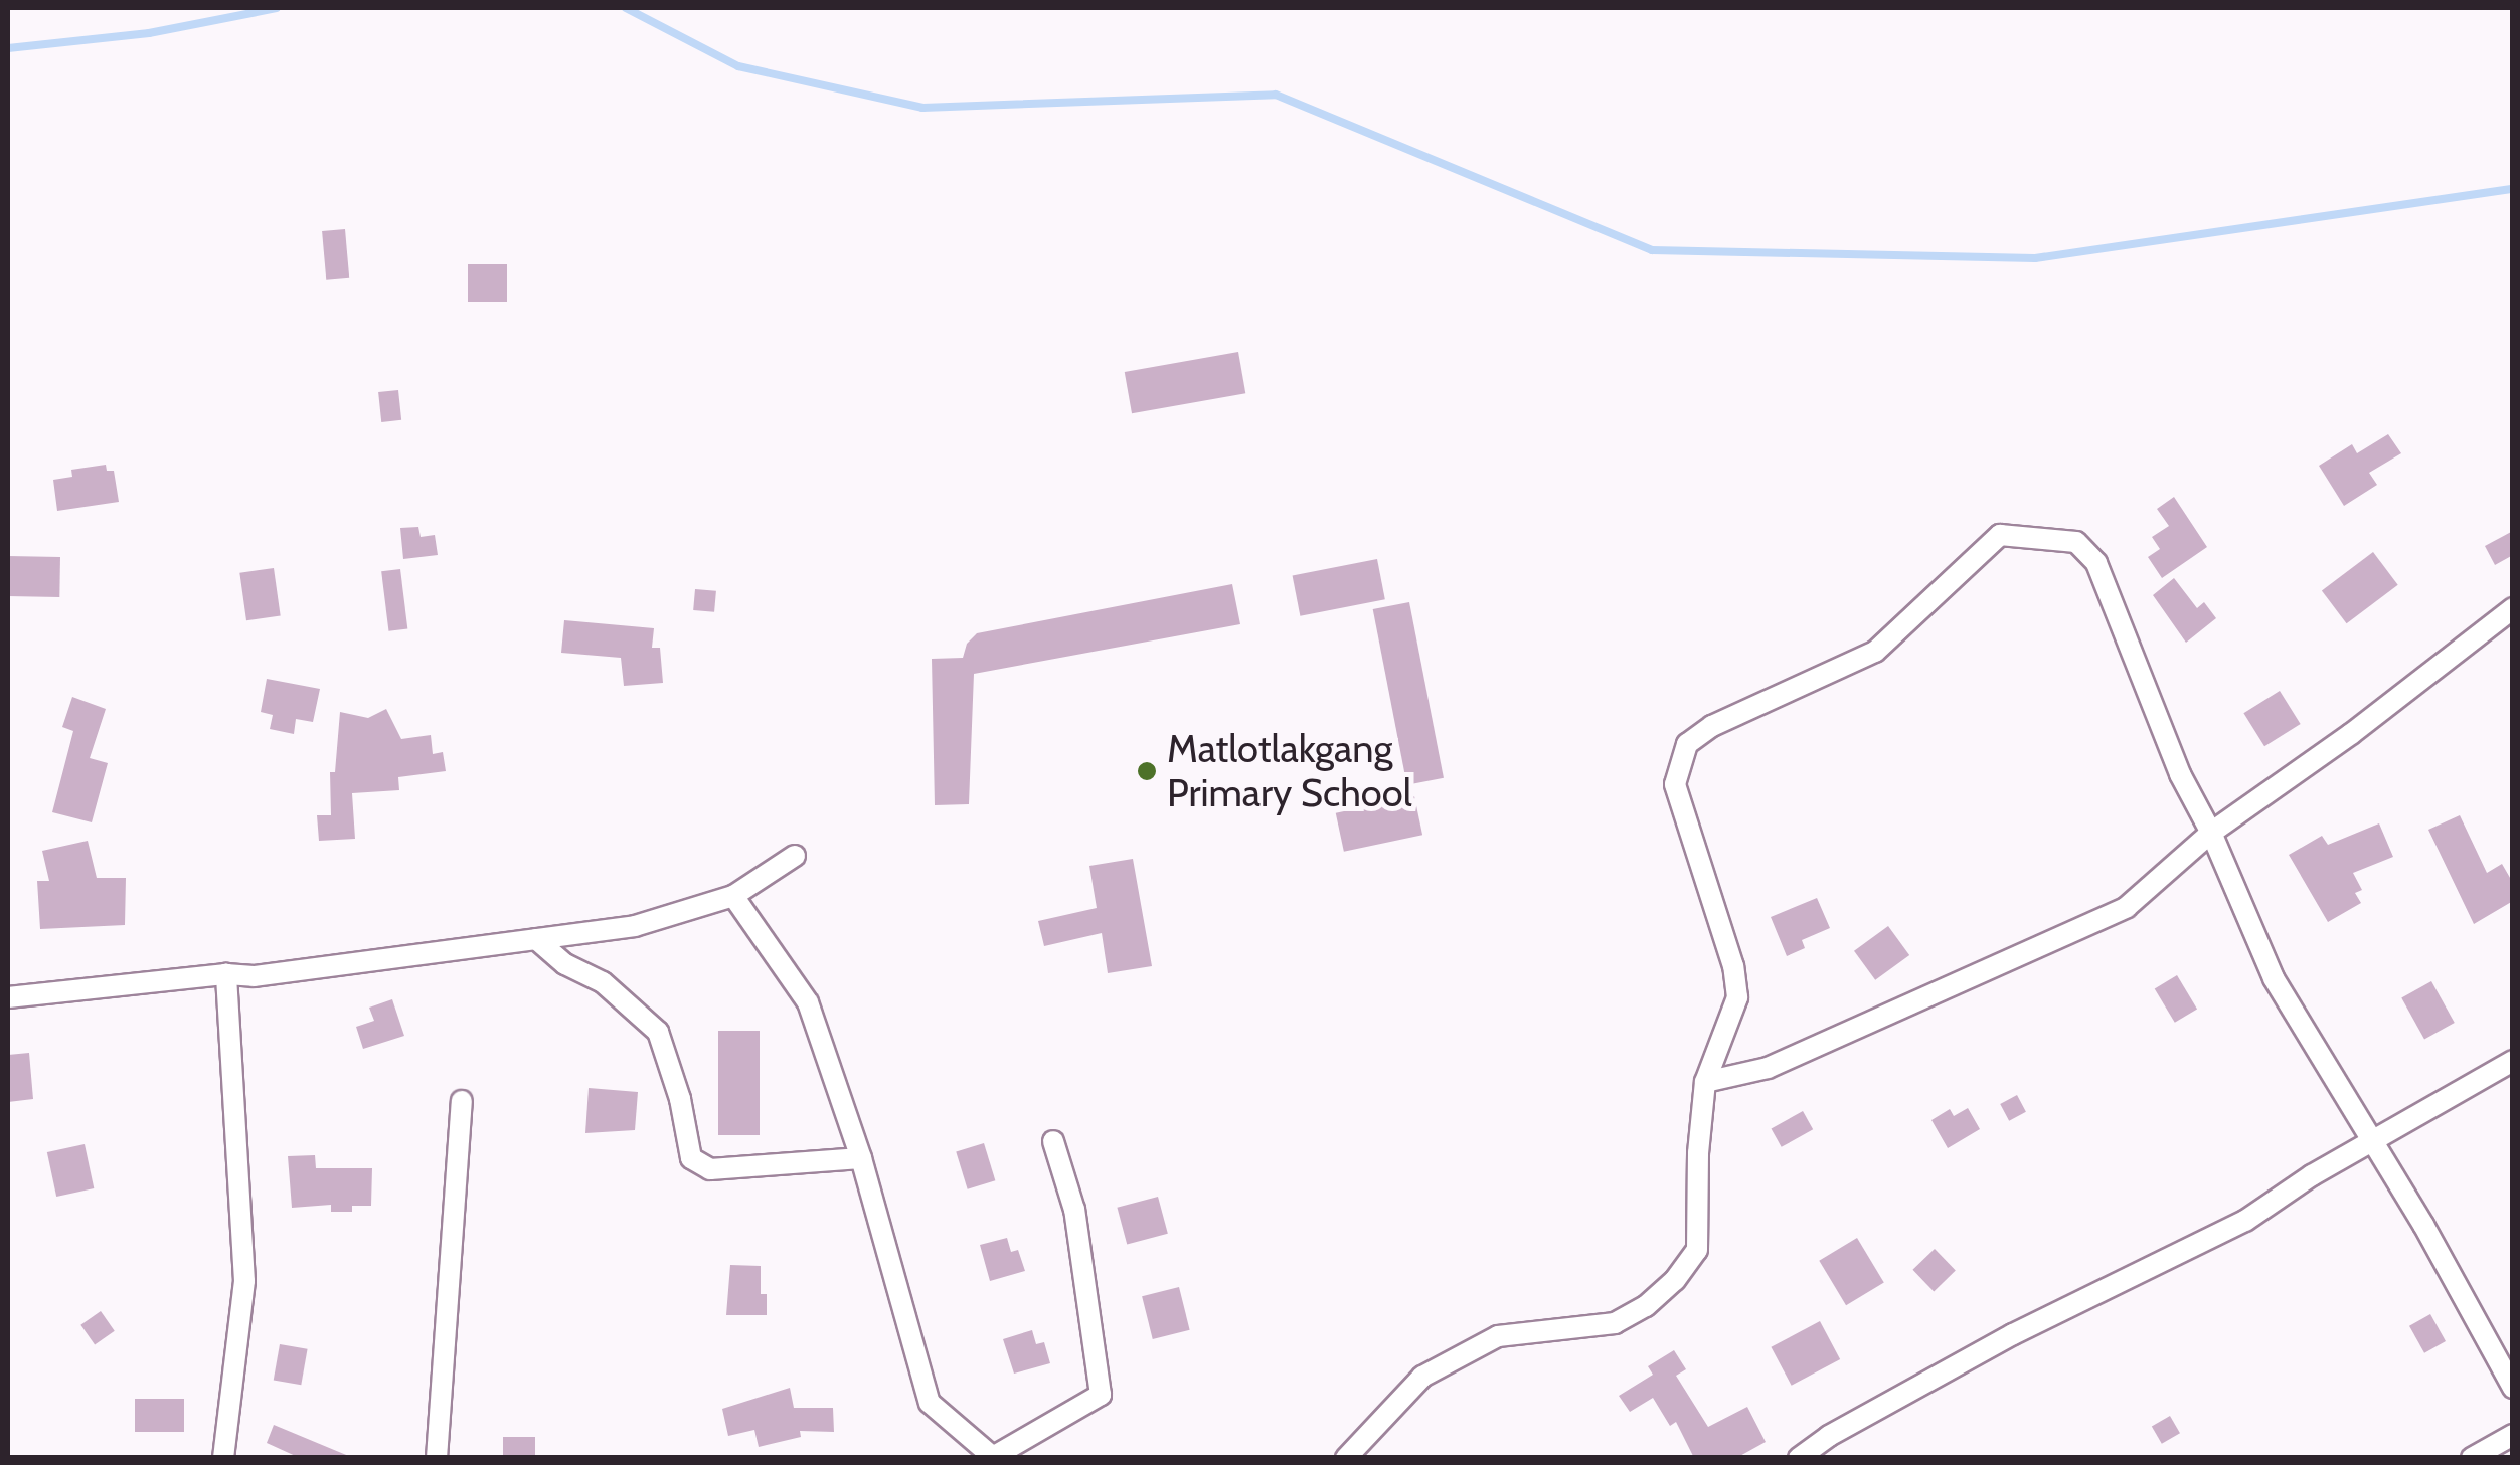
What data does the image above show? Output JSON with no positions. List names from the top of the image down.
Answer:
{
  "places": ["Matlotlakgang Primary School"]
}
